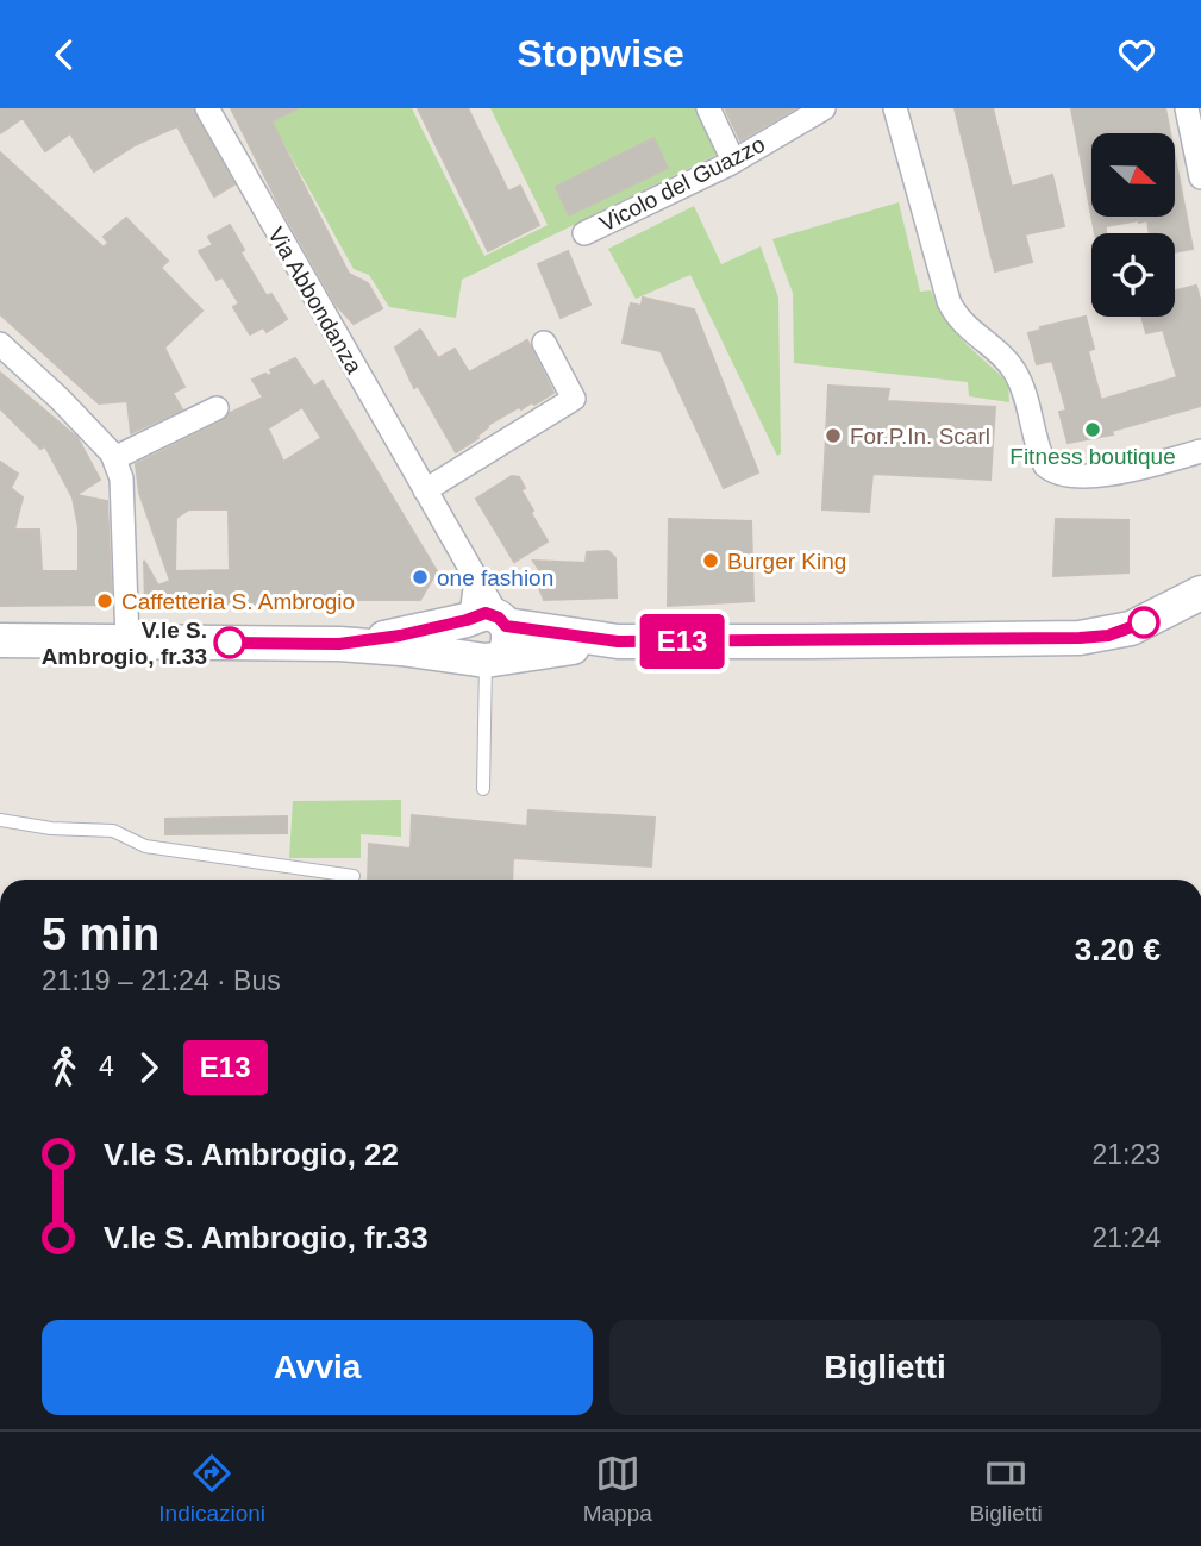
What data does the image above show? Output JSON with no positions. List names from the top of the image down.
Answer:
{
  "streets": {
    "street": ["Vicolo del Guazzo", "Via Abbondanza"]
  },
  "places": [
    "Fitness boutique",
    "For.P.In. Scarl",
    "Burger King",
    "one fashion",
    "Caffetteria S. Ambrogio",
    "V.le S. Ambrogio, fr.33"
  ],
  "lines": ["bus line E13"],
  "north": "right",
  "page": {
    "header": "Stopwise",
    "on_map": "E13",
    "heading": ["5 min", "21:19 – 21:24 · Bus", "3.20 €"],
    "legs": ["4", "E13"],
    "list": [
      {
        "name": "V.le S. Ambrogio, 22",
        "value": "21:23"
      },
      {
        "name": "V.le S. Ambrogio, fr.33",
        "value": "21:24"
      }
    ],
    "buttons": ["Avvia", "Biglietti"],
    "tabs": ["Indicazioni", "Mappa", "Biglietti"]
  }
}
